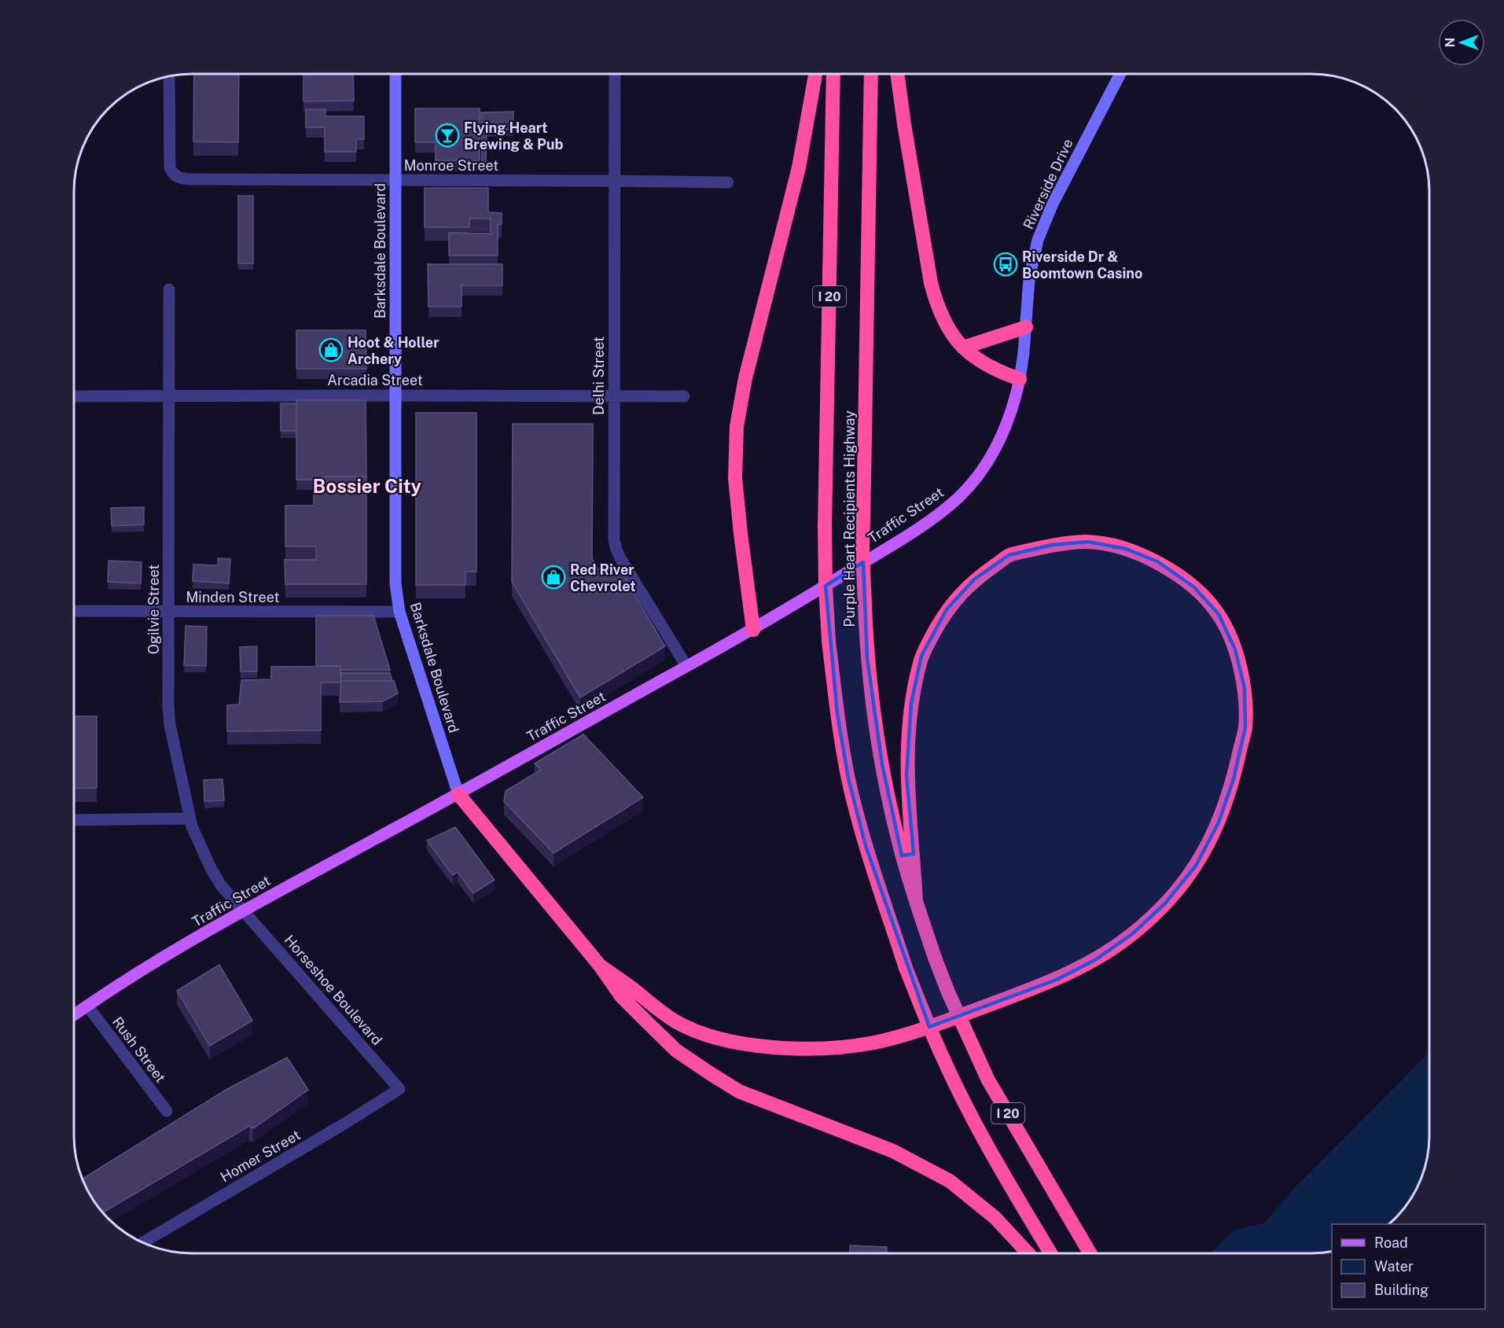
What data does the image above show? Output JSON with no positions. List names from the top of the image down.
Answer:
{
  "streets": {
    "highway": ["I 20", "Purple Heart Recipients Highway"],
    "main road": ["Riverside Drive", "Barksdale Boulevard", "Traffic Street"],
    "street": [
      "Monroe Street",
      "Delhi Street",
      "Arcadia Street",
      "Minden Street",
      "Ogilvie Street",
      "Horseshoe Boulevard",
      "Rush Street",
      "Homer Street"
    ]
  },
  "crossings": [
    ["Monroe Street", "Barksdale Boulevard"],
    ["Monroe Street", "Delhi Street"],
    ["Riverside Drive", "Traffic Street"],
    ["Barksdale Boulevard", "Arcadia Street"],
    ["Barksdale Boulevard", "Traffic Street"],
    ["Barksdale Boulevard", "Minden Street"],
    ["Delhi Street", "Arcadia Street"],
    ["Delhi Street", "Traffic Street"],
    ["Arcadia Street", "Ogilvie Street"],
    ["Traffic Street", "Ogilvie Street"],
    ["Traffic Street", "Horseshoe Boulevard"],
    ["Traffic Street", "Rush Street"],
    ["Minden Street", "Ogilvie Street"],
    ["Ogilvie Street", "Horseshoe Boulevard"],
    ["Horseshoe Boulevard", "Homer Street"]
  ],
  "districts": ["Bossier City"],
  "places": {
    "bar": ["Flying Heart Brewing & Pub"],
    "bus stop": ["Riverside Dr & Boomtown Casino"],
    "shop": ["Hoot & Holler Archery", "Red River Chevrolet"]
  },
  "legend": ["Road", "Water", "Building"],
  "north": "left"
}
